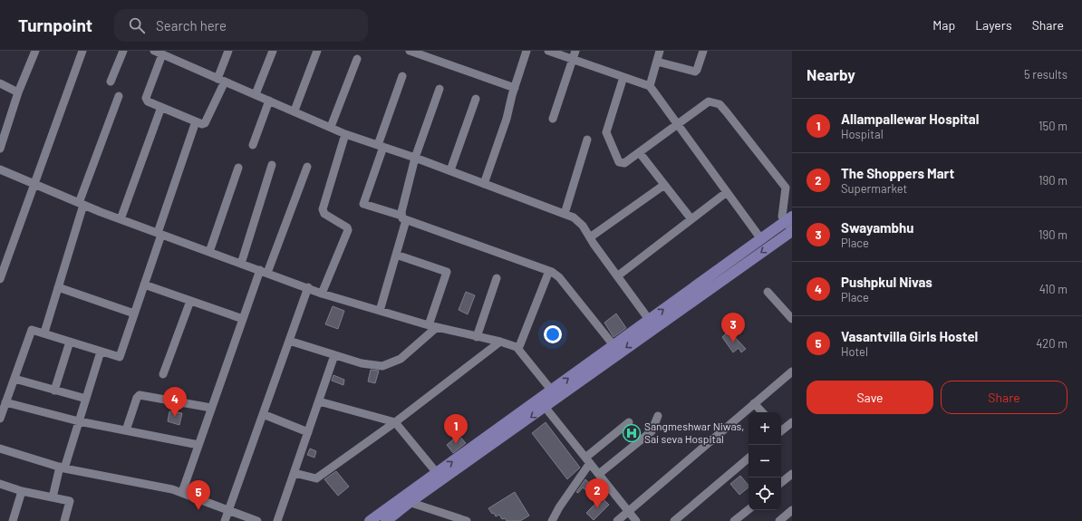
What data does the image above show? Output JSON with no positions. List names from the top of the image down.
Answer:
{
  "places": {
    "hospital": ["Sangmeshwar Niwas, Sai seva Hospital"]
  },
  "page": {
    "header": "Turnpoint",
    "search": "Search here",
    "nav": ["Map", "Layers", "Share"],
    "heading": ["Nearby", "5 results"],
    "list": [
      {
        "mark": "1",
        "name": "Allampallewar Hospital",
        "note": "Hospital",
        "value": "150 m"
      },
      {
        "mark": "2",
        "name": "The Shoppers Mart",
        "note": "Supermarket",
        "value": "190 m"
      },
      {
        "mark": "3",
        "name": "Swayambhu",
        "note": "Place",
        "value": "190 m"
      },
      {
        "mark": "4",
        "name": "Pushpkul Nivas",
        "note": "Place",
        "value": "410 m"
      },
      {
        "mark": "5",
        "name": "Vasantvilla Girls Hostel",
        "note": "Hotel",
        "value": "420 m"
      }
    ],
    "pins": [
      "3",
      "4",
      "1",
      "2",
      "5"
    ],
    "buttons": ["Save", "Share"],
    "map_buttons": ["+", "−"]
  }
}
